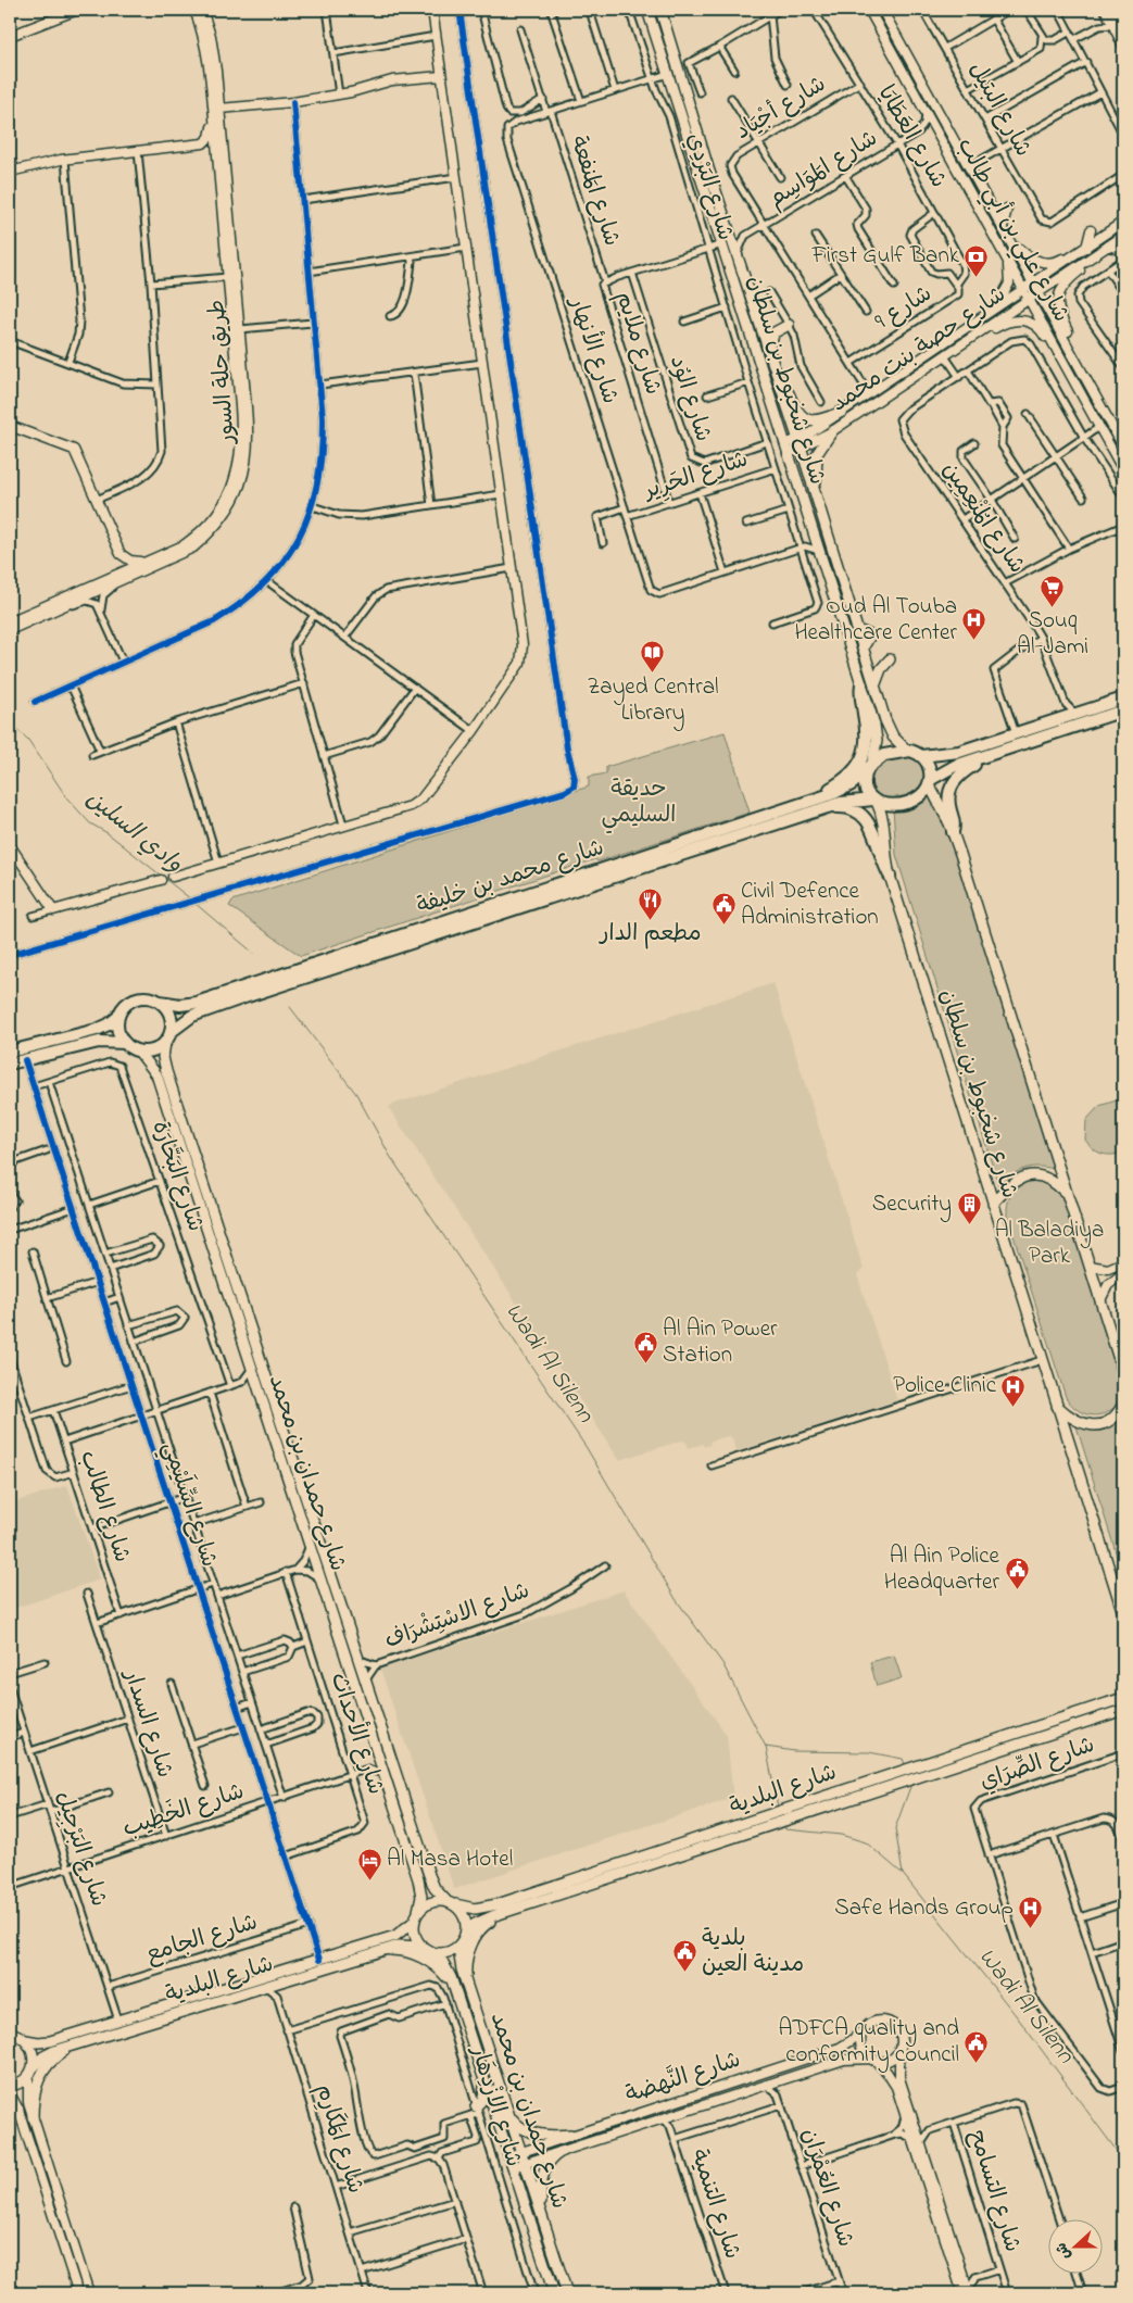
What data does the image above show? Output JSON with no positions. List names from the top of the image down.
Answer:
{
  "streets": {
    "highway": ["شارع محمد بن خليفة"],
    "main road": [
      "شارع علي بن أبي طالب",
      "شارع حصة بنت محمد",
      "طريق حلة السور",
      "شارع شخبوط بن سلطان",
      "شارع حمدان بن محمد",
      "شارع البلدية",
      "شارع النَّهضة"
    ],
    "street": [
      "شارع أجْيَاد",
      "شارع البتيل",
      "شارع العَطَايَا",
      "شارع المَوَاسِم",
      "شارع البَرْدِي",
      "شارع المَنفعة",
      "شارع 9",
      "شارع ملايم",
      "شارع الأنهار",
      "شارع الوُد",
      "شارع الحَرِير",
      "شارع المُنْعِمِين",
      "شارع البَحَّارَة",
      "شارع السِّلَيْمِي",
      "شارع الطالب",
      "شارع الاسْتِشْرَاف",
      "شارع السدار",
      "شارع الأحداث",
      "شارع الصِّرَاي",
      "شارع الخَطِيب",
      "شارع البَرْجِيل",
      "شارع الجامع",
      "شارع الازْدِهَار",
      "شارع المَكَارِم",
      "شارع العُمْرَان",
      "شارع التسامح",
      "شارع التنمية"
    ]
  },
  "crossings": [
    ["شارع أجْيَاد", "شارع العَطَايَا"],
    ["شارع أجْيَاد", "شارع المَوَاسِم"],
    ["شارع أجْيَاد", "شارع 9"],
    ["شارع أجْيَاد", "شارع حصة بنت محمد"],
    ["شارع العَطَايَا", "شارع المَوَاسِم"],
    ["شارع العَطَايَا", "شارع 9"],
    ["شارع البَرْدِي", "شارع ملايم"],
    ["شارع البَرْدِي", "شارع الأنهار"],
    ["شارع البَرْدِي", "شارع الوُد"],
    ["شارع البَرْدِي", "شارع الحَرِير"],
    ["شارع المَنفعة", "شارع ملايم"],
    ["شارع المَنفعة", "شارع الأنهار"],
    ["شارع علي بن أبي طالب", "شارع حصة بنت محمد"],
    ["شارع ملايم", "شارع شخبوط بن سلطان"],
    ["شارع ملايم", "شارع الوُد"],
    ["شارع ملايم", "شارع الحَرِير"],
    ["شارع حصة بنت محمد", "شارع شخبوط بن سلطان"],
    ["شارع الأنهار", "شارع شخبوط بن سلطان"],
    ["شارع الأنهار", "شارع الحَرِير"],
    ["شارع شخبوط بن سلطان", "شارع محمد بن خليفة"],
    ["شارع محمد بن خليفة", "شارع حمدان بن محمد"],
    ["شارع البَحَّارَة", "شارع السِّلَيْمِي"],
    ["شارع حمدان بن محمد", "شارع الاسْتِشْرَاف"],
    ["شارع حمدان بن محمد", "شارع البلدية"],
    ["شارع حمدان بن محمد", "شارع النَّهضة"],
    ["شارع السِّلَيْمِي", "شارع الأحداث"],
    ["شارع السِّلَيْمِي", "شارع البلدية"],
    ["شارع السِّلَيْمِي", "شارع الخَطِيب"],
    ["شارع السِّلَيْمِي", "شارع الجامع"],
    ["شارع السدار", "شارع الخَطِيب"],
    ["شارع الأحداث", "شارع الخَطِيب"],
    ["شارع البلدية", "شارع البَرْجِيل"],
    ["شارع الخَطِيب", "شارع البَرْجِيل"],
    ["شارع البَرْجِيل", "شارع الجامع"],
    ["شارع النَّهضة", "شارع التنمية"],
    ["شارع الازْدِهَار", "شارع المَكَارِم"]
  ],
  "water": ["وادي السلين", "Wadi Al Silenn"],
  "parks": ["حديقة السليمي", "Al Baladiya Park"],
  "places": {
    "bank": ["First Gulf Bank"],
    "supermarket": ["Souq Al-Jami"],
    "hospital": ["Oud Al Touba Healthcare Center", "Police Clinic", "Safe Hands Group"],
    "library": ["Zayed Central Library"],
    "restaurant": ["مطعم الدار"],
    "public building": [
      "Civil Defence Administration",
      "Al Ain Power Station",
      "Al Ain Police Headquarter",
      "بلدية مدينة العين",
      "ADFCA quality and conformity council"
    ],
    "building": ["Security"],
    "hotel": ["Al Masa Hotel"]
  },
  "north": "left"
}
